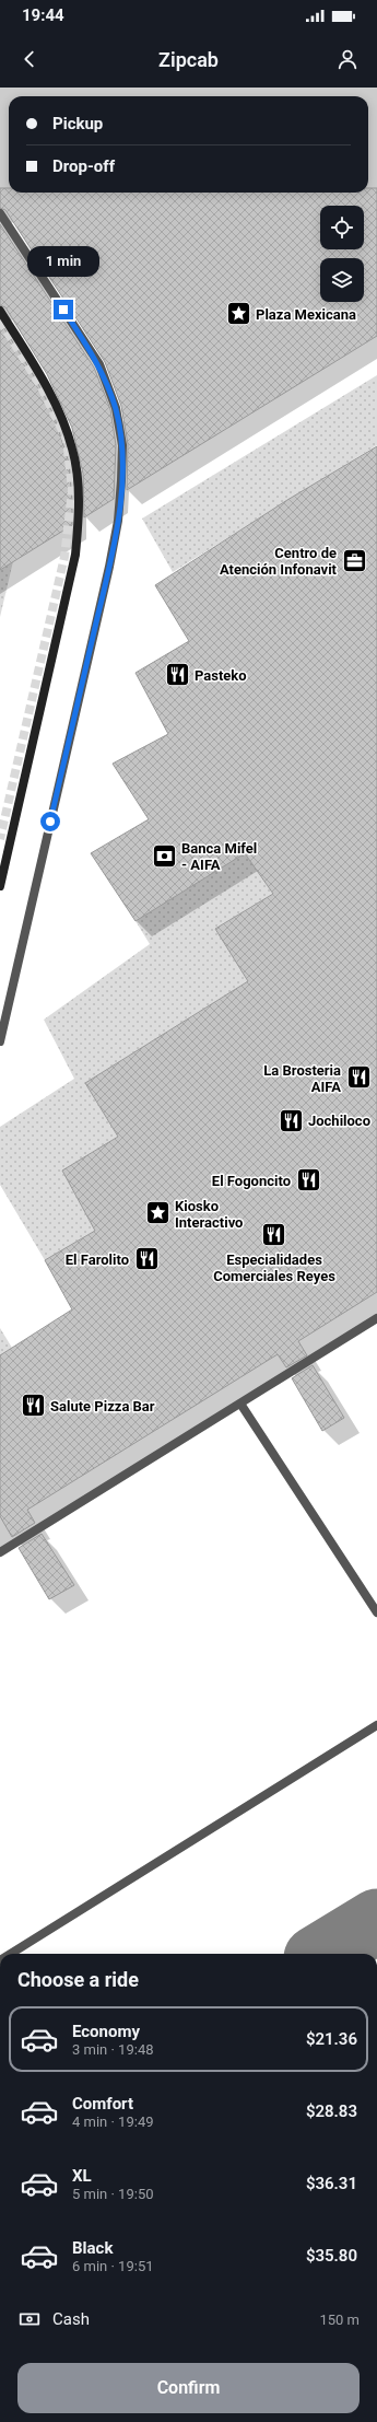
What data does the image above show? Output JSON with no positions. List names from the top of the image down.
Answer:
{
  "places": {
    "place": ["Plaza Mexicana", "Kiosko Interactivo"],
    "office": ["Centro de Atención Infonavit"],
    "restaurant": [
      "Pasteko",
      "La Brosteria AIFA",
      "Jochiloco",
      "El Fogoncito",
      "Especialidades Comerciales Reyes",
      "El Farolito",
      "Salute Pizza Bar"
    ],
    "bank": ["Banca Mifel - AIFA"]
  },
  "page": {
    "status": "19:44",
    "header": "Zipcab",
    "banner": ["Pickup", "Drop-off"],
    "bubble": "1 min",
    "heading": "Choose a ride",
    "list": [
      {
        "name": "Economy",
        "note": "3 min · 19:48",
        "value": "$21.36"
      },
      {
        "name": "Comfort",
        "note": "4 min · 19:49",
        "value": "$28.83"
      },
      {
        "name": "XL",
        "note": "5 min · 19:50",
        "value": "$36.31"
      },
      {
        "name": "Black",
        "note": "6 min · 19:51",
        "value": "$35.80"
      }
    ],
    "pay": ["Cash", "150 m"],
    "buttons": "Confirm"
  }
}
